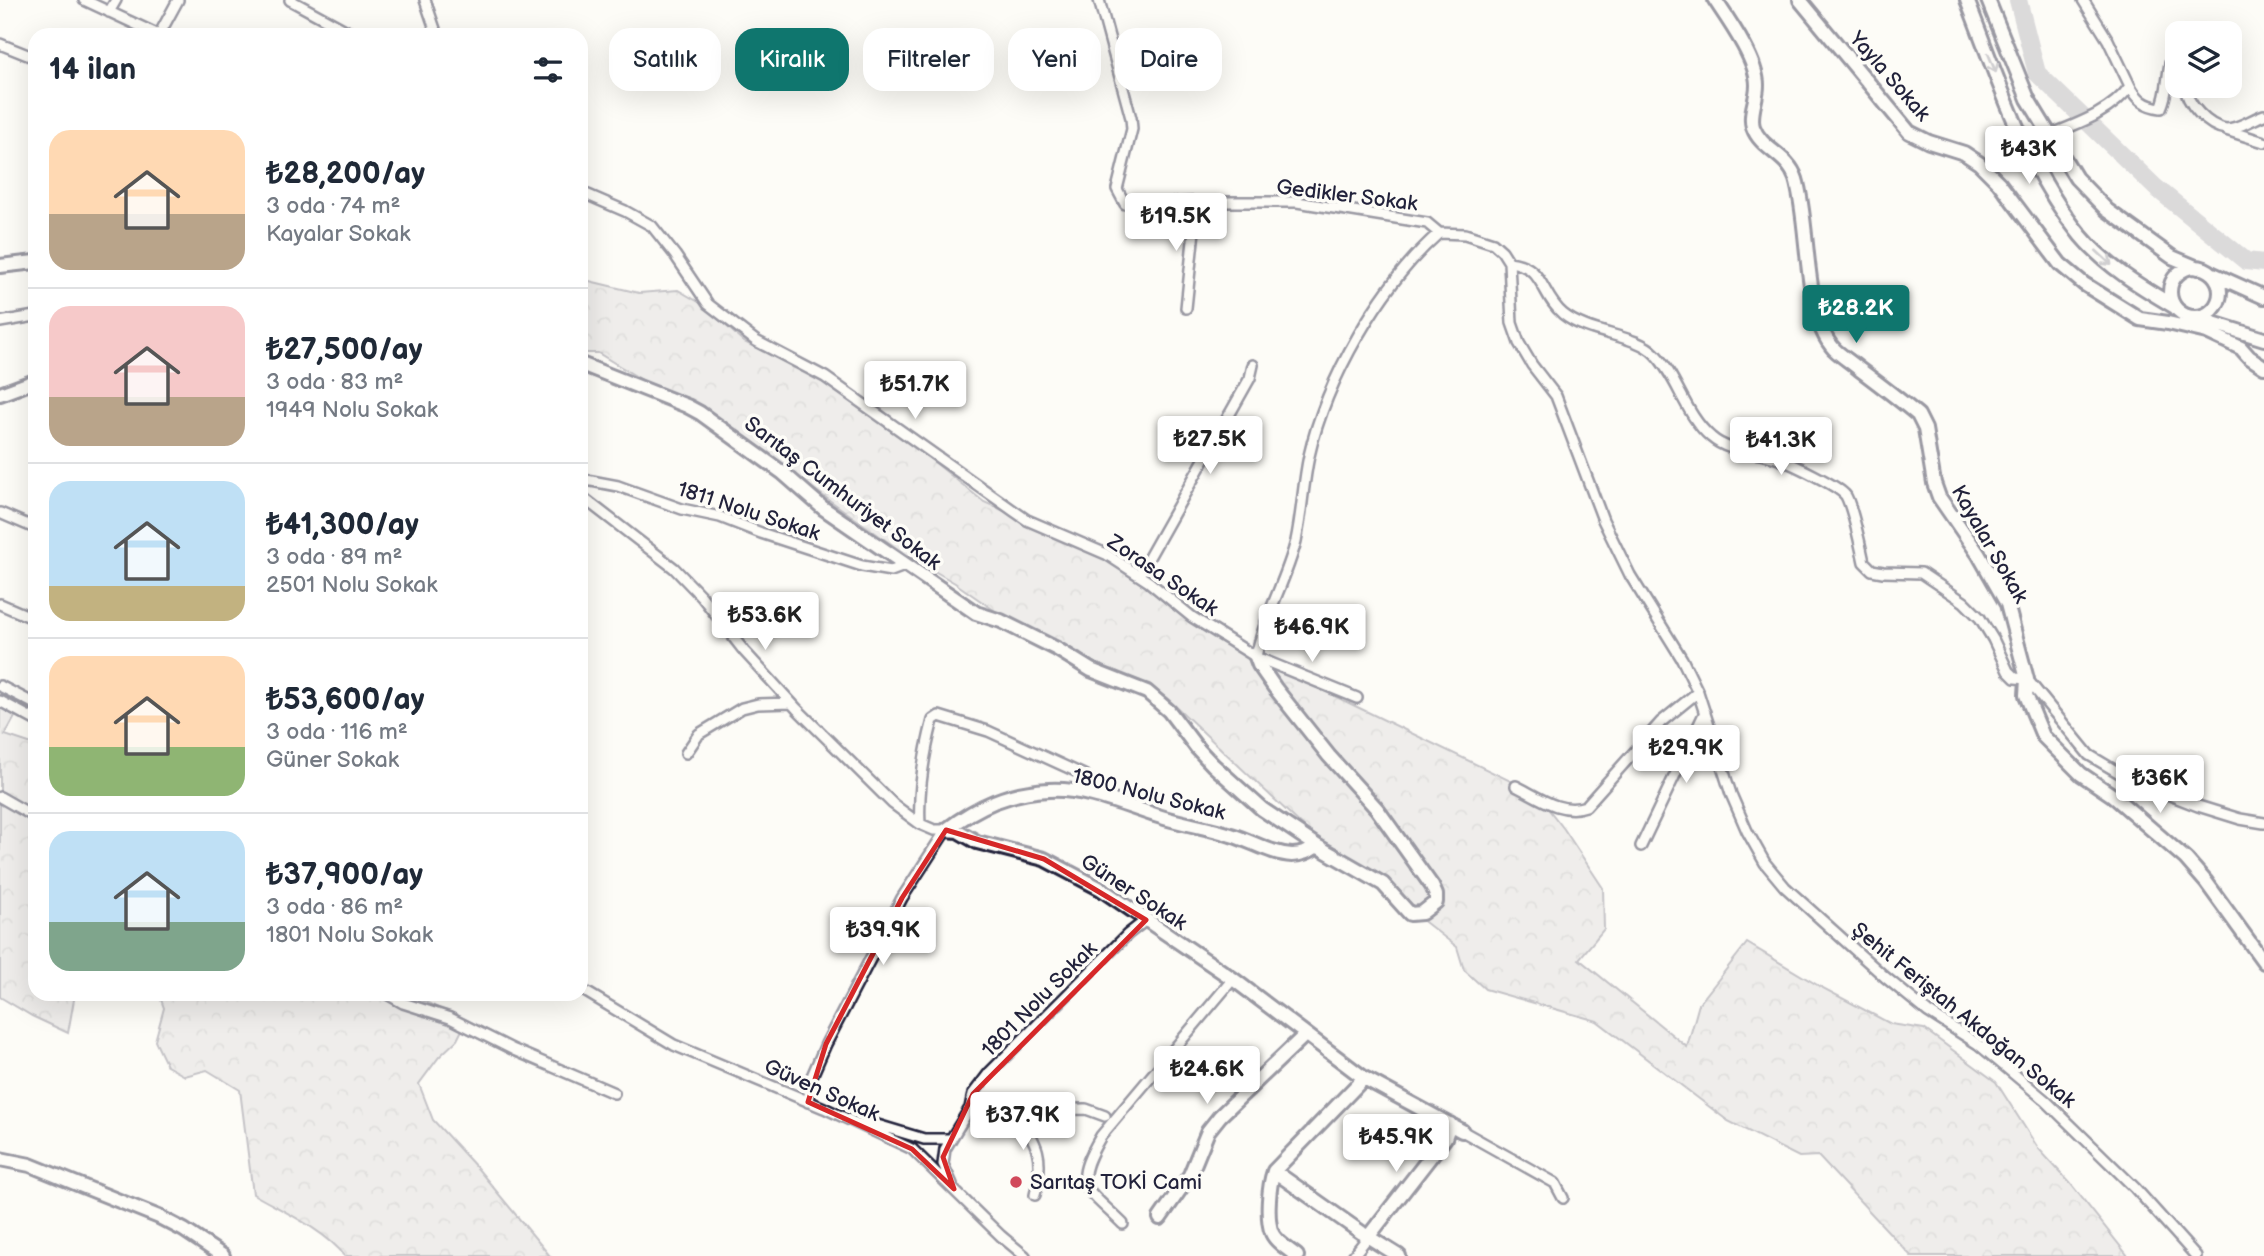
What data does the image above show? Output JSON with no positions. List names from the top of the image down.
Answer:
{
  "streets": {
    "street": [
      "Yayla Sokak",
      "Gedikler Sokak",
      "Sarıtaş Cumhuriyet Sokak",
      "1811 Nolu Sokak",
      "Kayalar Sokak",
      "Zorasa Sokak",
      "1800 Nolu Sokak",
      "Güner Sokak",
      "1801 Nolu Sokak",
      "Şehit Feriştah Akdoğan Sokak",
      "Güven Sokak"
    ]
  },
  "crossings": [
    ["Sarıtaş Cumhuriyet Sokak", "1811 Nolu Sokak"],
    ["Sarıtaş Cumhuriyet Sokak", "Zorasa Sokak"],
    ["Sarıtaş Cumhuriyet Sokak", "1800 Nolu Sokak"],
    ["1800 Nolu Sokak", "Güner Sokak"],
    ["1800 Nolu Sokak", "Güven Sokak"],
    ["Güner Sokak", "1801 Nolu Sokak"],
    ["1801 Nolu Sokak", "Güven Sokak"]
  ],
  "places": ["Sarıtaş TOKİ Cami"],
  "page": {
    "chip": [
      "Satılık",
      "Kiralık",
      "Filtreler",
      "Yeni",
      "Daire"
    ],
    "heading": "14 ilan",
    "list": [
      {
        "name": "₺28,200/ay",
        "note": "3 oda · 74 m² · Kayalar Sokak"
      },
      {
        "name": "₺27,500/ay",
        "note": "3 oda · 83 m² · 1949 Nolu Sokak"
      },
      {
        "name": "₺41,300/ay",
        "note": "3 oda · 89 m² · 2501 Nolu Sokak"
      },
      {
        "name": "₺53,600/ay",
        "note": "3 oda · 116 m² · Güner Sokak"
      },
      {
        "name": "₺37,900/ay",
        "note": "3 oda · 86 m² · 1801 Nolu Sokak"
      }
    ],
    "price": [
      "₺43K",
      "₺19.5K",
      "₺28.2K",
      "₺51.7K",
      "₺27.5K",
      "₺41.3K",
      "₺53.6K",
      "₺46.9K",
      "₺29.9K",
      "₺36K",
      "₺39.9K",
      "₺24.6K",
      "₺37.9K",
      "₺45.9K"
    ]
  }
}
